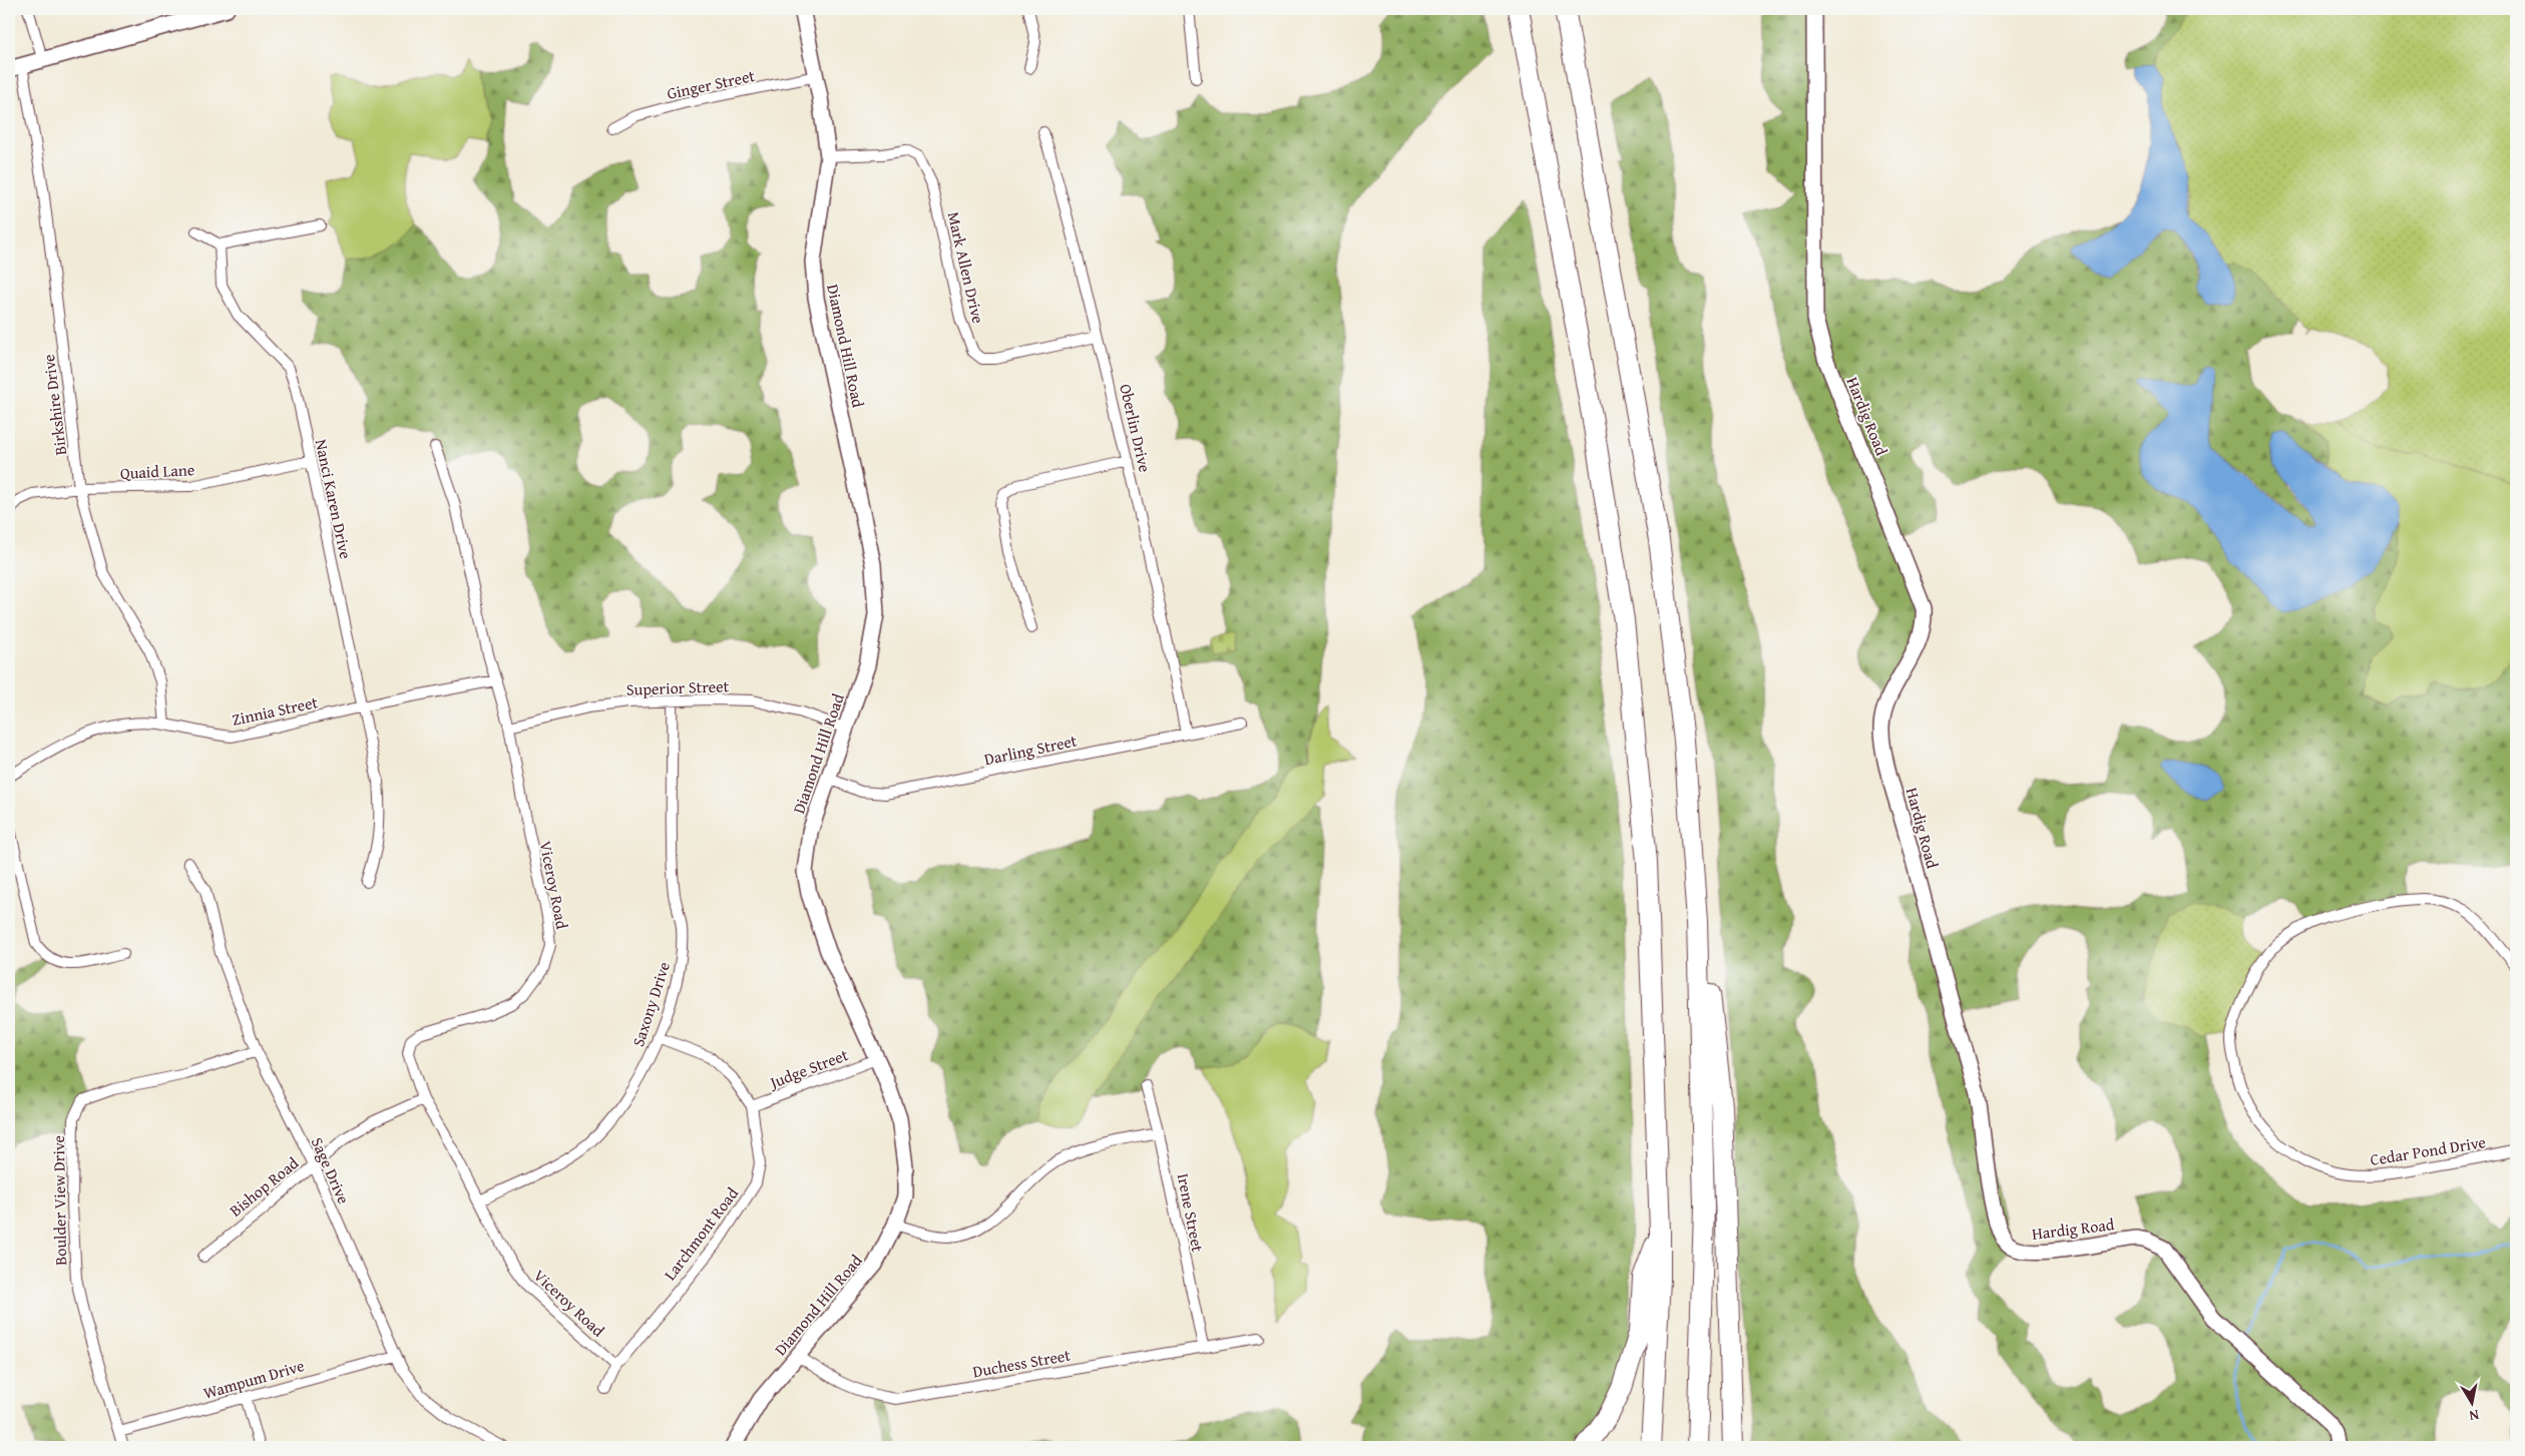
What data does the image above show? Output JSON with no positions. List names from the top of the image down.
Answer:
{
  "streets": {
    "street": [
      "Ginger Street",
      "Mark Allen Drive",
      "Diamond Hill Road",
      "Birkshire Drive",
      "Hardig Road",
      "Oberlin Drive",
      "Quaid Lane",
      "Nanci Karen Drive",
      "Superior Street",
      "Zinnia Street",
      "Darling Street",
      "Viceroy Road",
      "Saxony Drive",
      "Judge Street",
      "Cedar Pond Drive",
      "Sage Drive",
      "Bishop Road",
      "Boulder View Drive",
      "Irene Street",
      "Larchmont Road",
      "Duchess Street",
      "Wampum Drive"
    ]
  },
  "crossings": [
    ["Ginger Street", "Diamond Hill Road"],
    ["Mark Allen Drive", "Diamond Hill Road"],
    ["Mark Allen Drive", "Oberlin Drive"],
    ["Diamond Hill Road", "Superior Street"],
    ["Diamond Hill Road", "Darling Street"],
    ["Diamond Hill Road", "Judge Street"],
    ["Diamond Hill Road", "Duchess Street"],
    ["Birkshire Drive", "Quaid Lane"],
    ["Birkshire Drive", "Zinnia Street"],
    ["Oberlin Drive", "Darling Street"],
    ["Quaid Lane", "Nanci Karen Drive"],
    ["Nanci Karen Drive", "Zinnia Street"],
    ["Superior Street", "Viceroy Road"],
    ["Superior Street", "Saxony Drive"],
    ["Zinnia Street", "Viceroy Road"],
    ["Viceroy Road", "Saxony Drive"],
    ["Viceroy Road", "Bishop Road"],
    ["Viceroy Road", "Larchmont Road"],
    ["Saxony Drive", "Larchmont Road"],
    ["Judge Street", "Larchmont Road"],
    ["Sage Drive", "Bishop Road"],
    ["Sage Drive", "Boulder View Drive"],
    ["Sage Drive", "Wampum Drive"],
    ["Boulder View Drive", "Wampum Drive"],
    ["Irene Street", "Duchess Street"]
  ],
  "north": "bottom"
}
